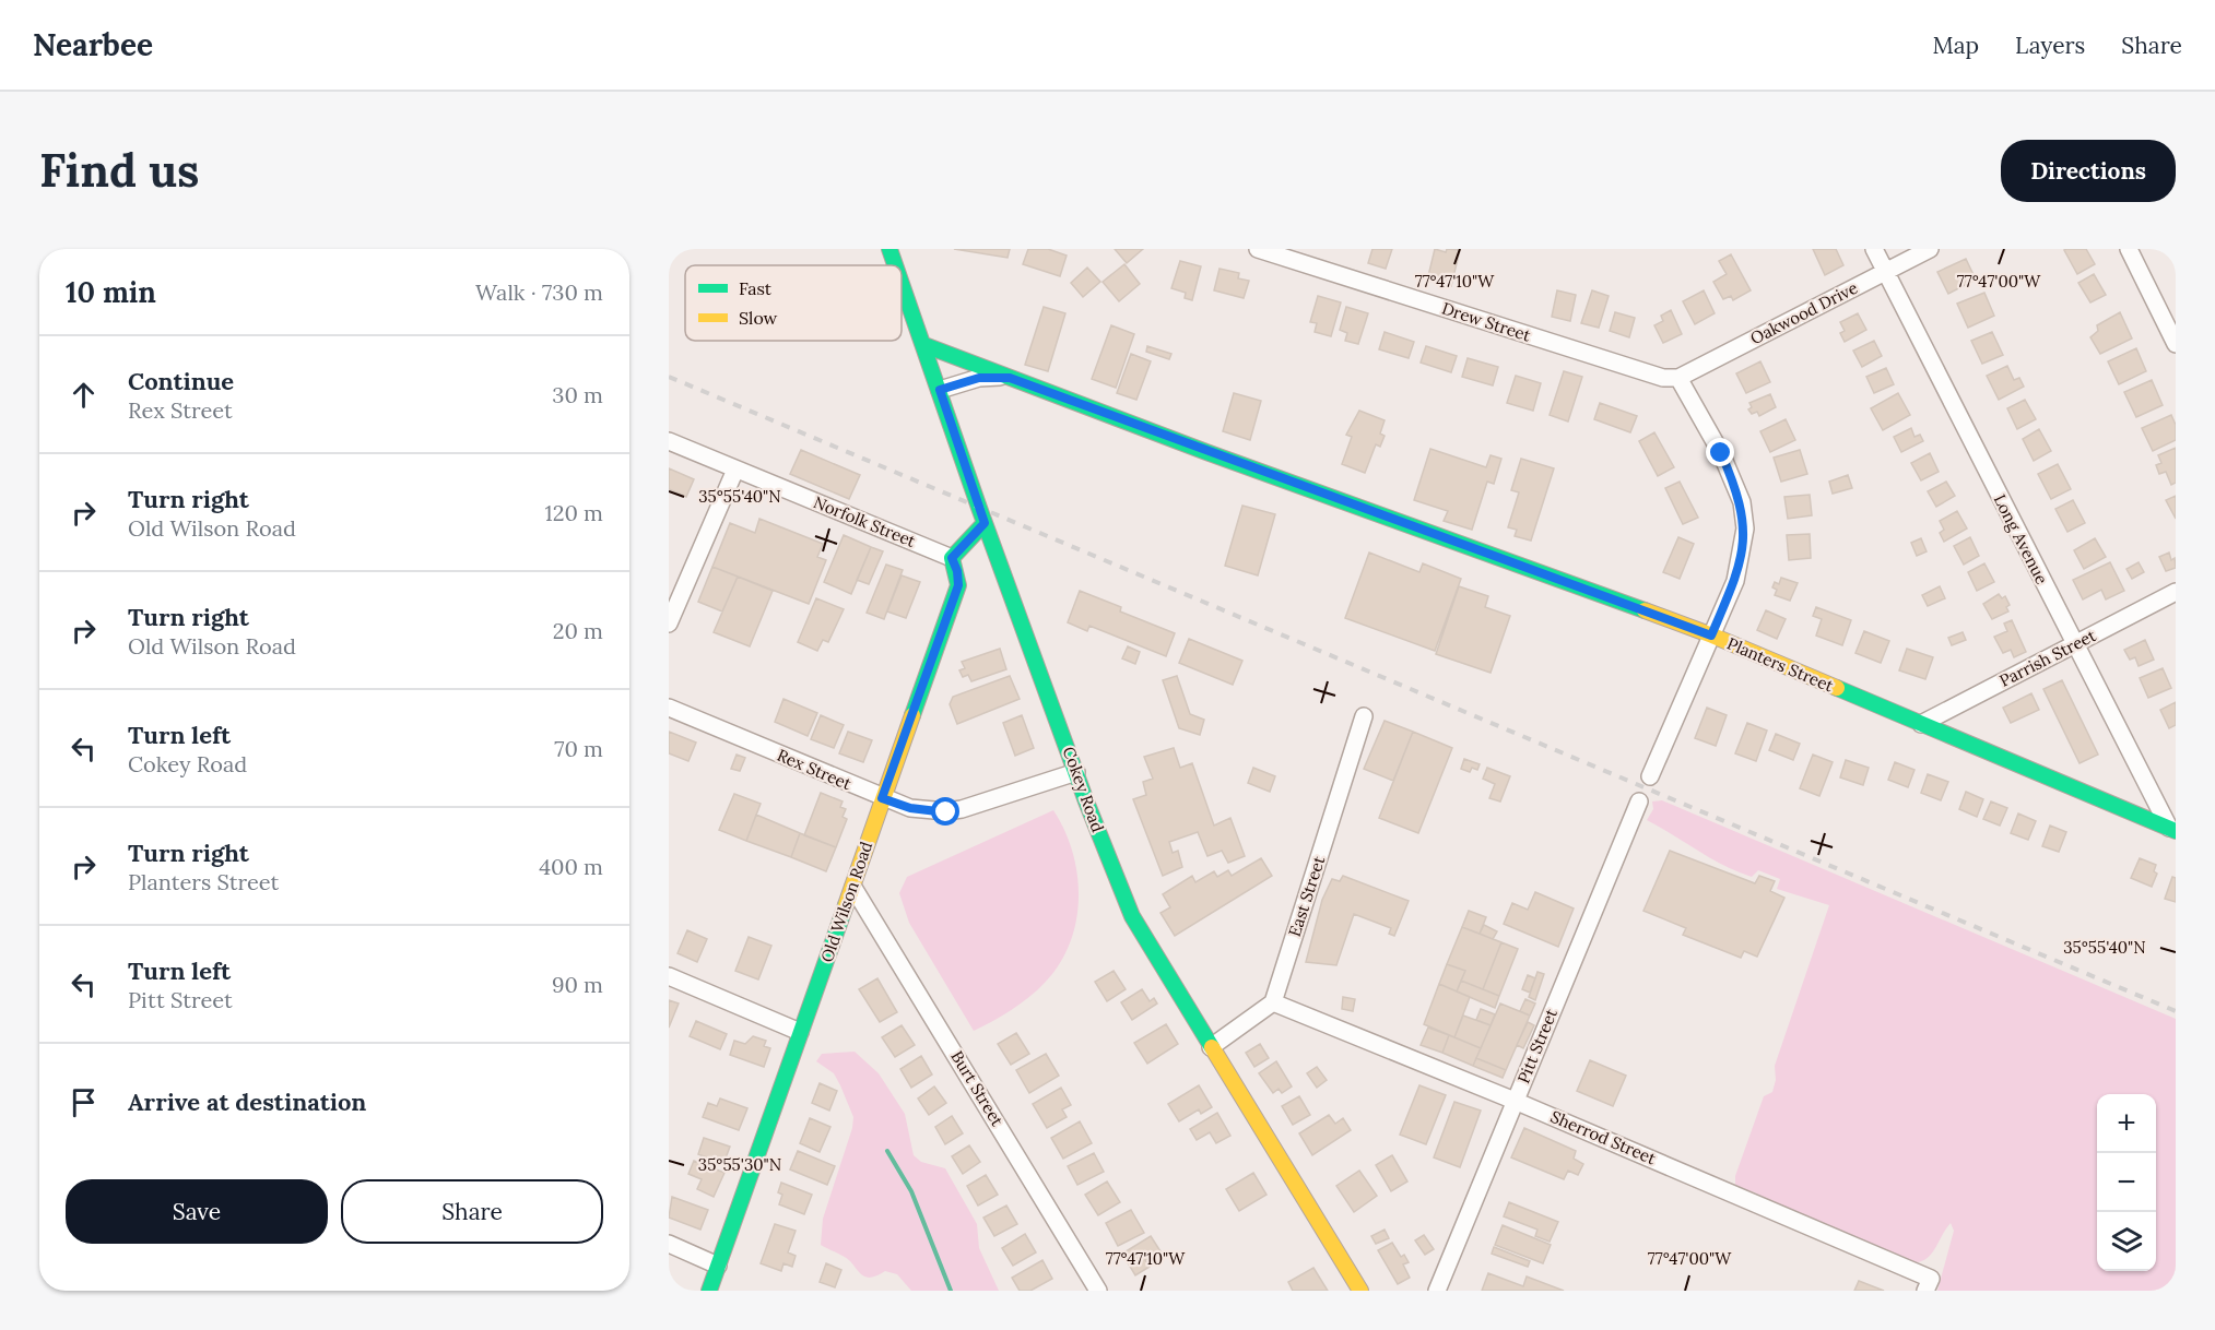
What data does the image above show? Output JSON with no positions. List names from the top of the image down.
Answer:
{
  "streets": {
    "street": [
      "Oakwood Drive",
      "Drew Street",
      "Norfolk Street",
      "Long Avenue",
      "Parrish Street",
      "Planters Street",
      "Rex Street",
      "Cokey Road",
      "East Street",
      "Old Wilson Road",
      "Pitt Street",
      "Burt Street",
      "Sherrod Street"
    ]
  },
  "crossings": [
    ["Oakwood Drive", "Drew Street"],
    ["Oakwood Drive", "Long Avenue"],
    ["Norfolk Street", "Old Wilson Road"],
    ["Long Avenue", "Parrish Street"],
    ["Long Avenue", "Planters Street"],
    ["Parrish Street", "Planters Street"],
    ["Planters Street", "Cokey Road"],
    ["Rex Street", "Cokey Road"],
    ["Rex Street", "Old Wilson Road"],
    ["East Street", "Sherrod Street"],
    ["Old Wilson Road", "Burt Street"],
    ["Pitt Street", "Sherrod Street"]
  ],
  "legend": ["Fast", "Slow"],
  "page": {
    "header": "Nearbee",
    "nav": ["Map", "Layers", "Share"],
    "buttons": [
      "Directions",
      ["Save", "Share"]
    ],
    "title": "Find us",
    "heading": ["10 min", "Walk · 730 m"],
    "list": [
      ["Continue", "Rex Street", "30 m"],
      ["Turn right", "Old Wilson Road", "120 m"],
      ["Turn right", "Old Wilson Road", "20 m"],
      ["Turn left", "Cokey Road", "70 m"],
      ["Turn right", "Planters Street", "400 m"],
      ["Turn left", "Pitt Street", "90 m"],
      "Arrive at destination"
    ],
    "map_buttons": ["+", "−"]
  },
  "coordinates": [
    "77°47'10\"W",
    "77°47'00\"W",
    "35°55'40\"N",
    "35°55'30\"N"
  ]
}
